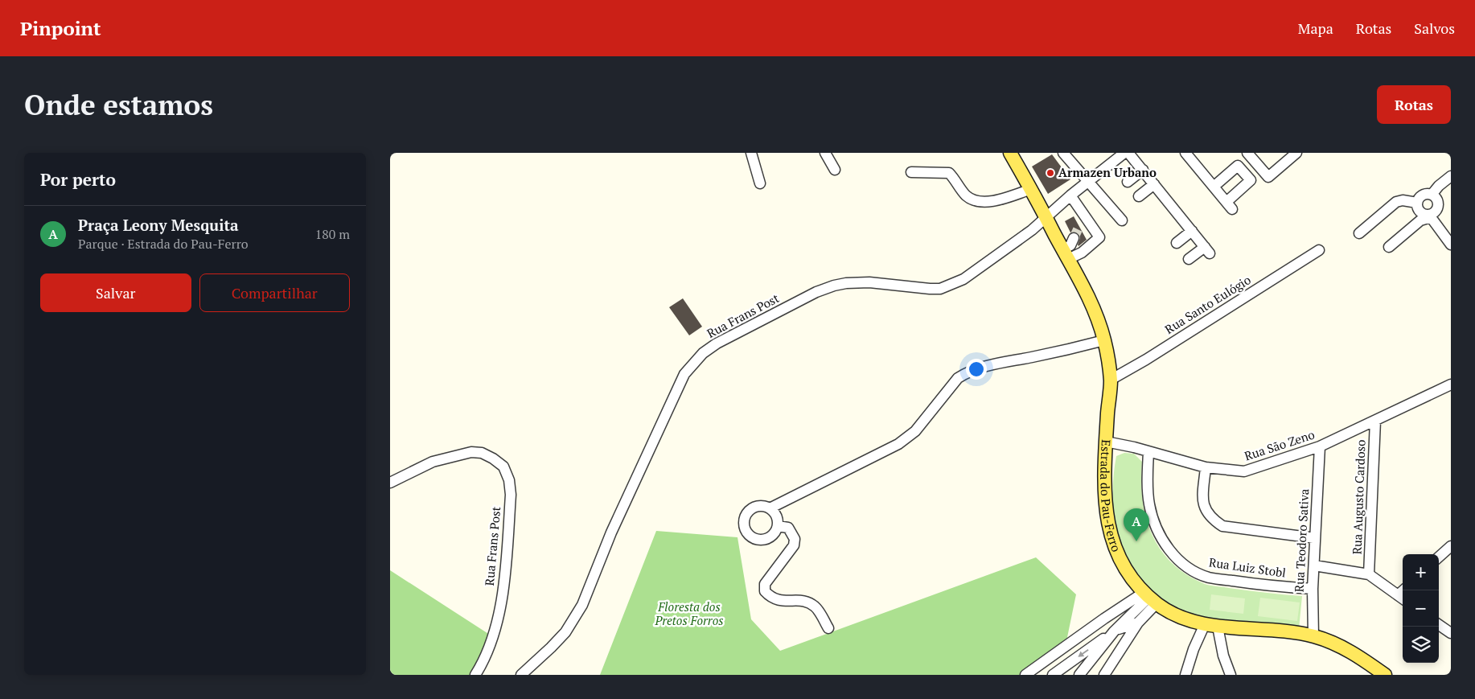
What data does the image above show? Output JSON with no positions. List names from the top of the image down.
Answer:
{
  "streets": {
    "main road": ["Estrada do Pau-Ferro"],
    "street": [
      "Rua Santo Eulógio",
      "Rua Frans Post",
      "Rua São Zeno",
      "Rua Augusto Cardoso",
      "Rua Teodoro Sativa",
      "Rua Luiz Stobl"
    ]
  },
  "crossings": [
    ["Rua Santo Eulógio", "Estrada do Pau-Ferro"],
    ["Rua Frans Post", "Estrada do Pau-Ferro"],
    ["Rua São Zeno", "Estrada do Pau-Ferro"],
    ["Rua São Zeno", "Rua Augusto Cardoso"],
    ["Rua São Zeno", "Rua Teodoro Sativa"],
    ["Rua São Zeno", "Rua Luiz Stobl"],
    ["Estrada do Pau-Ferro", "Rua Teodoro Sativa"],
    ["Rua Teodoro Sativa", "Rua Luiz Stobl"]
  ],
  "parks": ["Floresta dos Pretos Forros"],
  "places": ["Armazen Urbano"],
  "page": {
    "header": "Pinpoint",
    "nav": ["Mapa", "Rotas", "Salvos"],
    "buttons": [
      "Rotas",
      ["Salvar", "Compartilhar"]
    ],
    "title": "Onde estamos",
    "heading": "Por perto",
    "list": [
      {
        "mark": "A",
        "name": "Praça Leony Mesquita",
        "note": "Parque · Estrada do Pau-Ferro",
        "value": "180 m"
      }
    ],
    "pins": "A",
    "map_buttons": ["+", "−"]
  }
}
